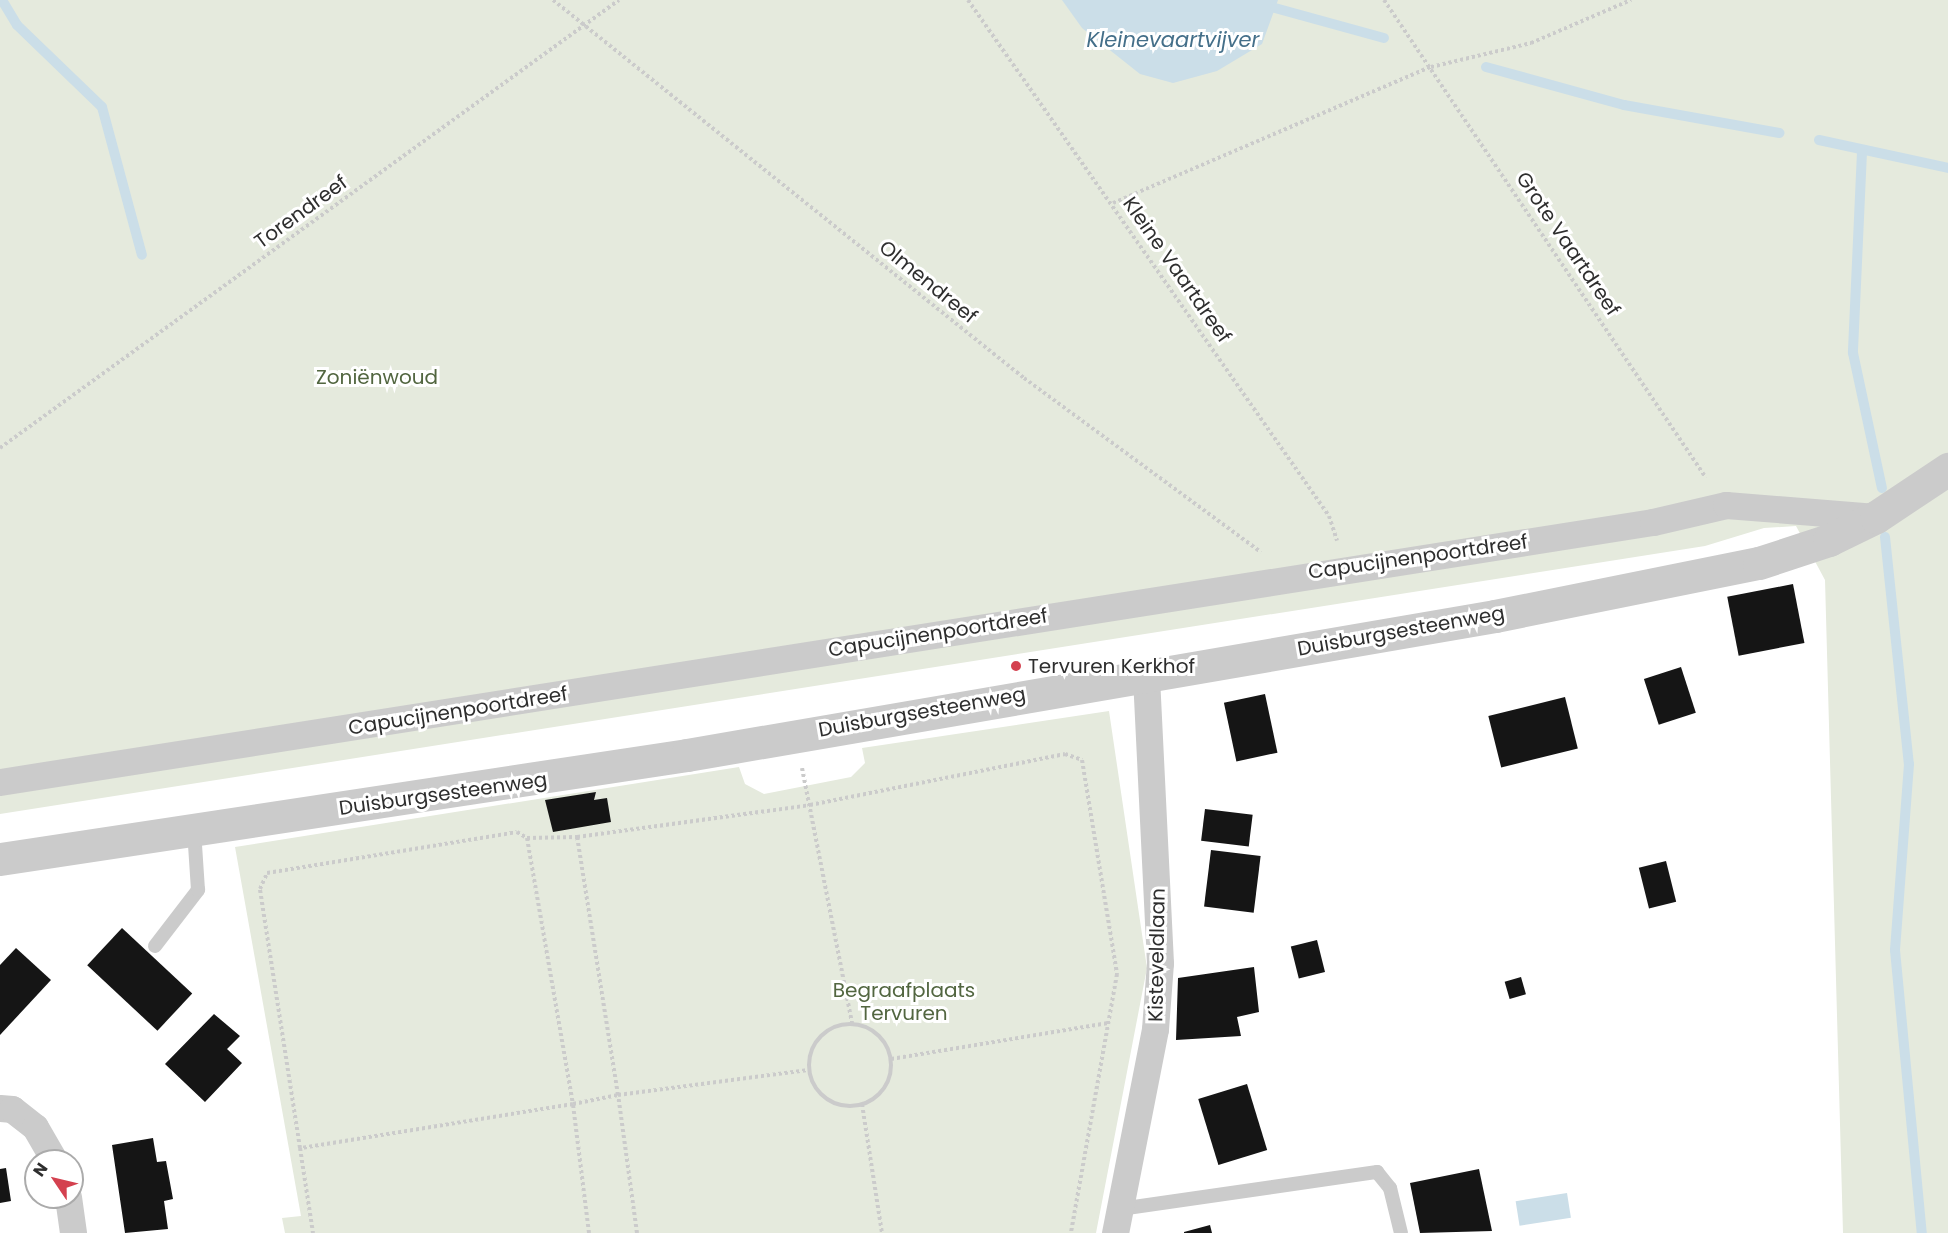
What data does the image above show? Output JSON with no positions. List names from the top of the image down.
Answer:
{
  "streets": {
    "street": ["Capucijnenpoortdreef", "Duisburgsesteenweg", "Kisteveldlaan"],
    "path": [
      "Torendreef",
      "Grote Vaartdreef",
      "Kleine Vaartdreef",
      "Olmendreef"
    ]
  },
  "crossings": [
    ["Torendreef", "Olmendreef"],
    ["Grote Vaartdreef", "Capucijnenpoortdreef"],
    ["Kleine Vaartdreef", "Capucijnenpoortdreef"],
    ["Olmendreef", "Capucijnenpoortdreef"],
    ["Capucijnenpoortdreef", "Duisburgsesteenweg"],
    ["Duisburgsesteenweg", "Kisteveldlaan"]
  ],
  "water": ["Kleinevaartvijver"],
  "parks": ["Zoniënwoud", "Begraafplaats Tervuren"],
  "places": ["Tervuren Kerkhof"],
  "north": "top left"
}
